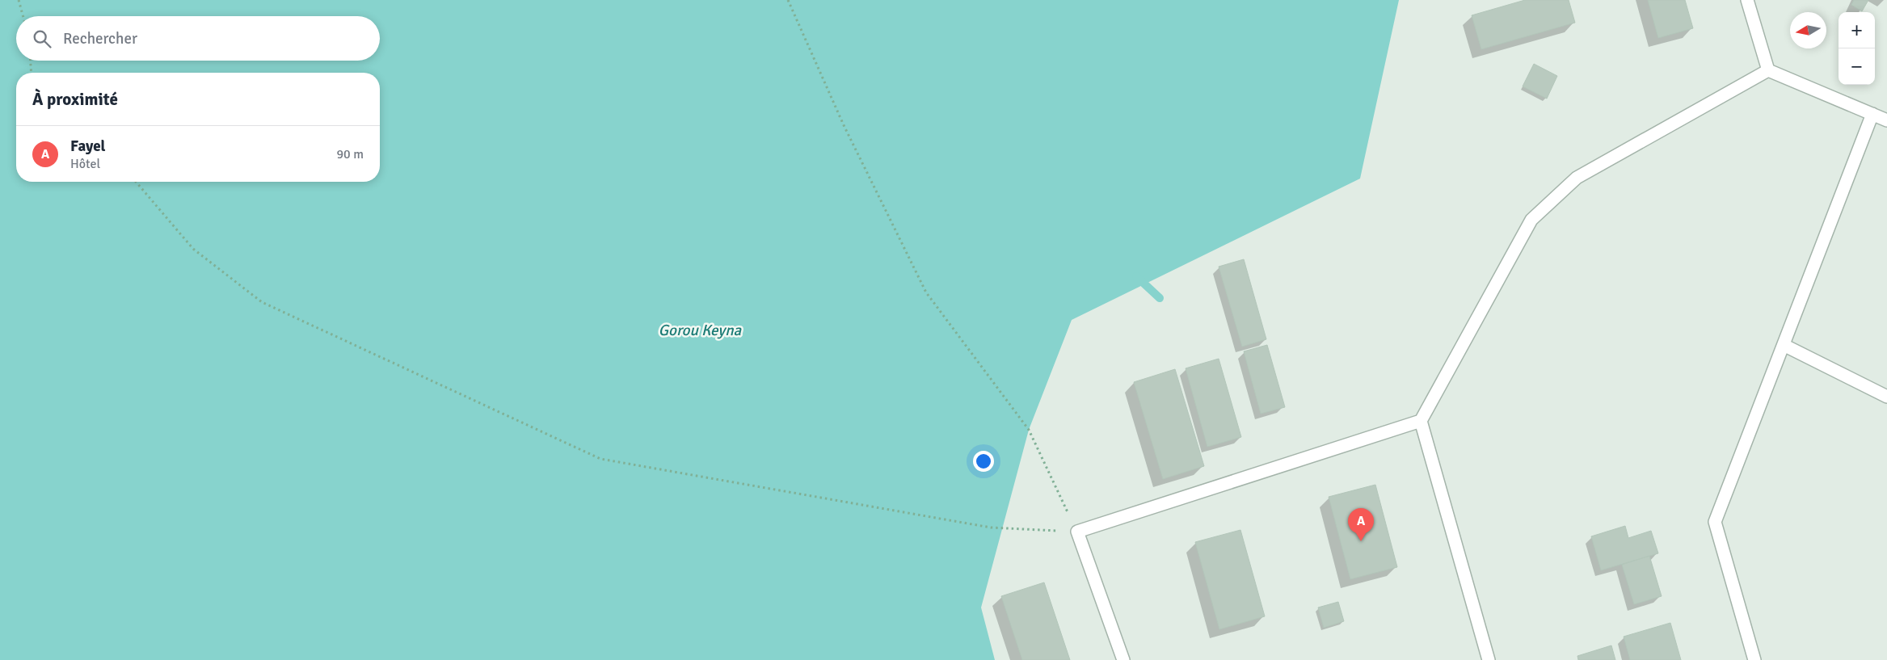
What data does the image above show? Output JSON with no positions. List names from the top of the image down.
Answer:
{
  "water": ["Gorou Keyna"],
  "north": "left",
  "page": {
    "map_buttons": ["+", "−"],
    "search": "Rechercher",
    "heading": "À proximité",
    "list": [
      {
        "mark": "A",
        "name": "Fayel",
        "note": "Hôtel",
        "value": "90 m"
      }
    ],
    "pins": "A"
  }
}
